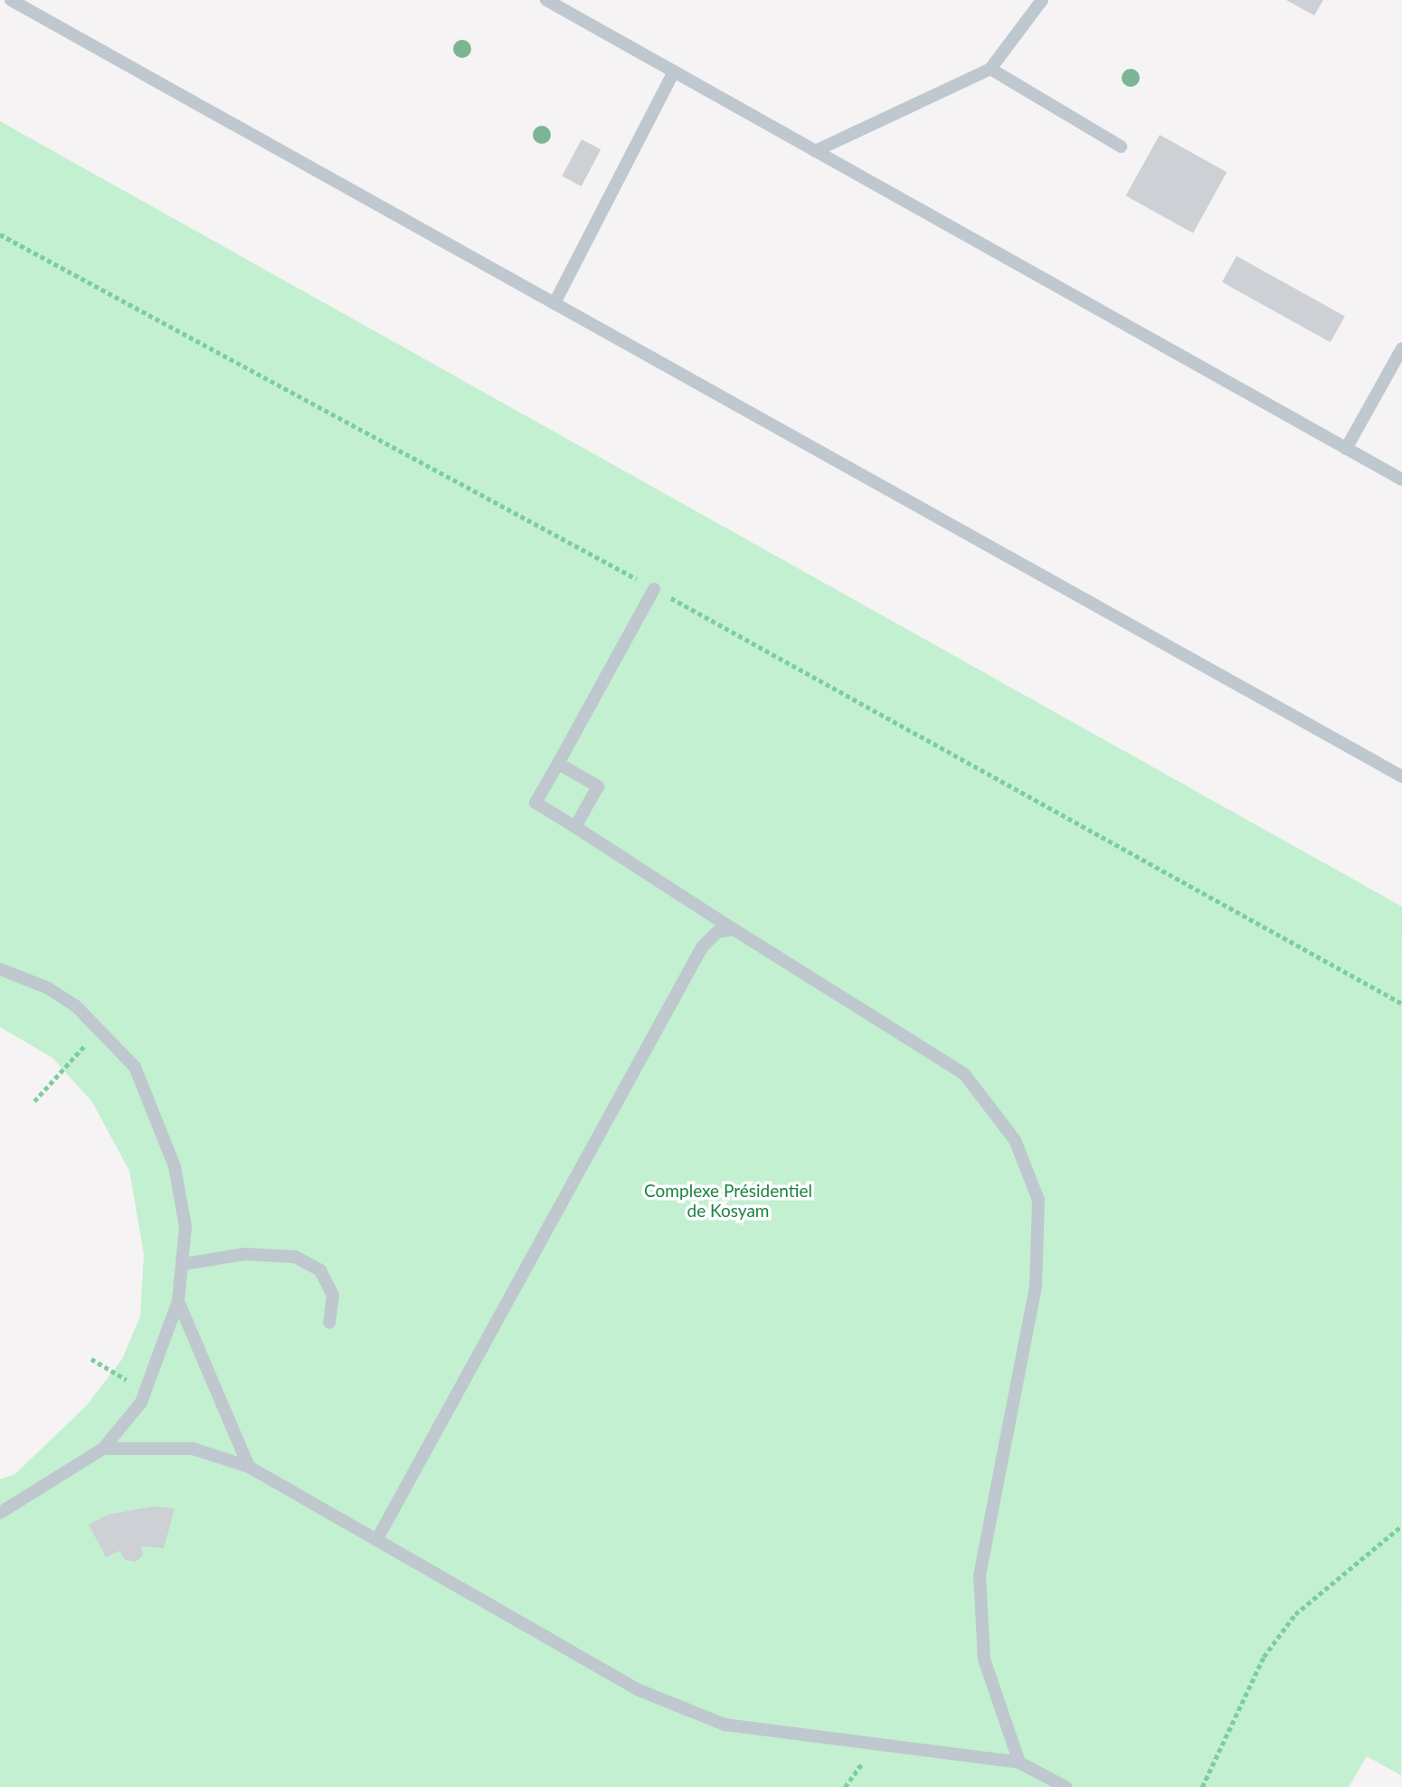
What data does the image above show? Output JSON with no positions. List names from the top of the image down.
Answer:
{
  "parks": ["Complexe Présidentiel de Kosyam"]
}
